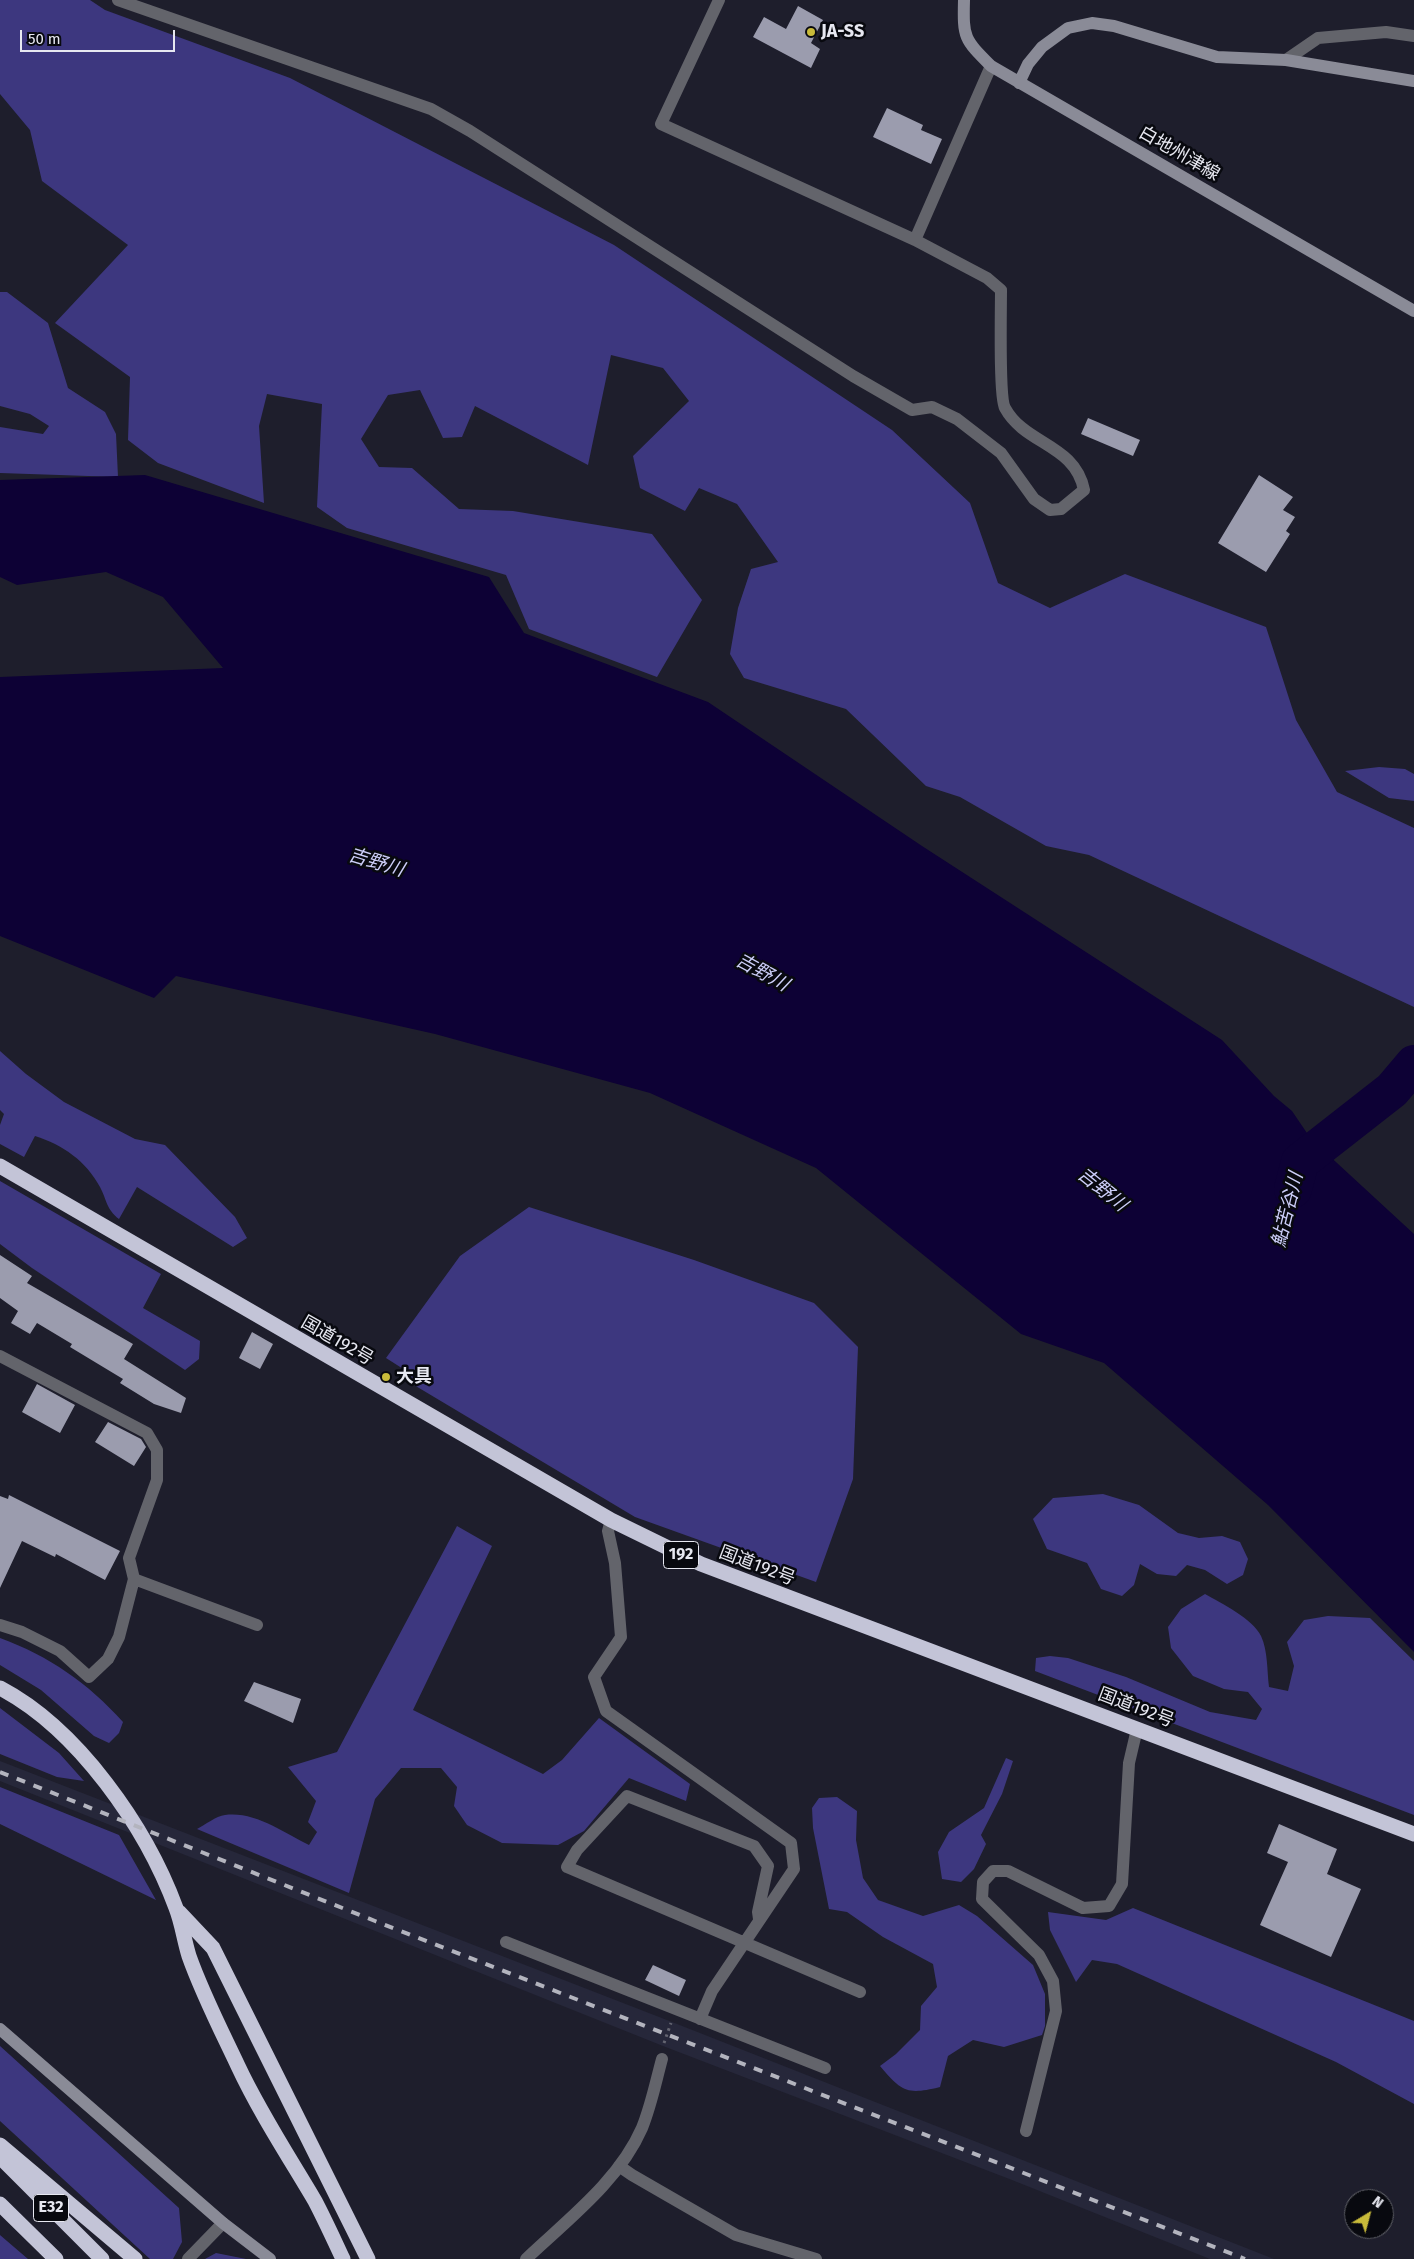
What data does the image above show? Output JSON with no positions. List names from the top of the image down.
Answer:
{
  "streets": {
    "highway": ["国道192号", "192", "E32"],
    "street": ["白地州津線"]
  },
  "water": ["吉野川", "鮎苦谷川"],
  "places": ["JA-SS", "大具"],
  "scale_bar": "50 m",
  "north": "top right"
}
